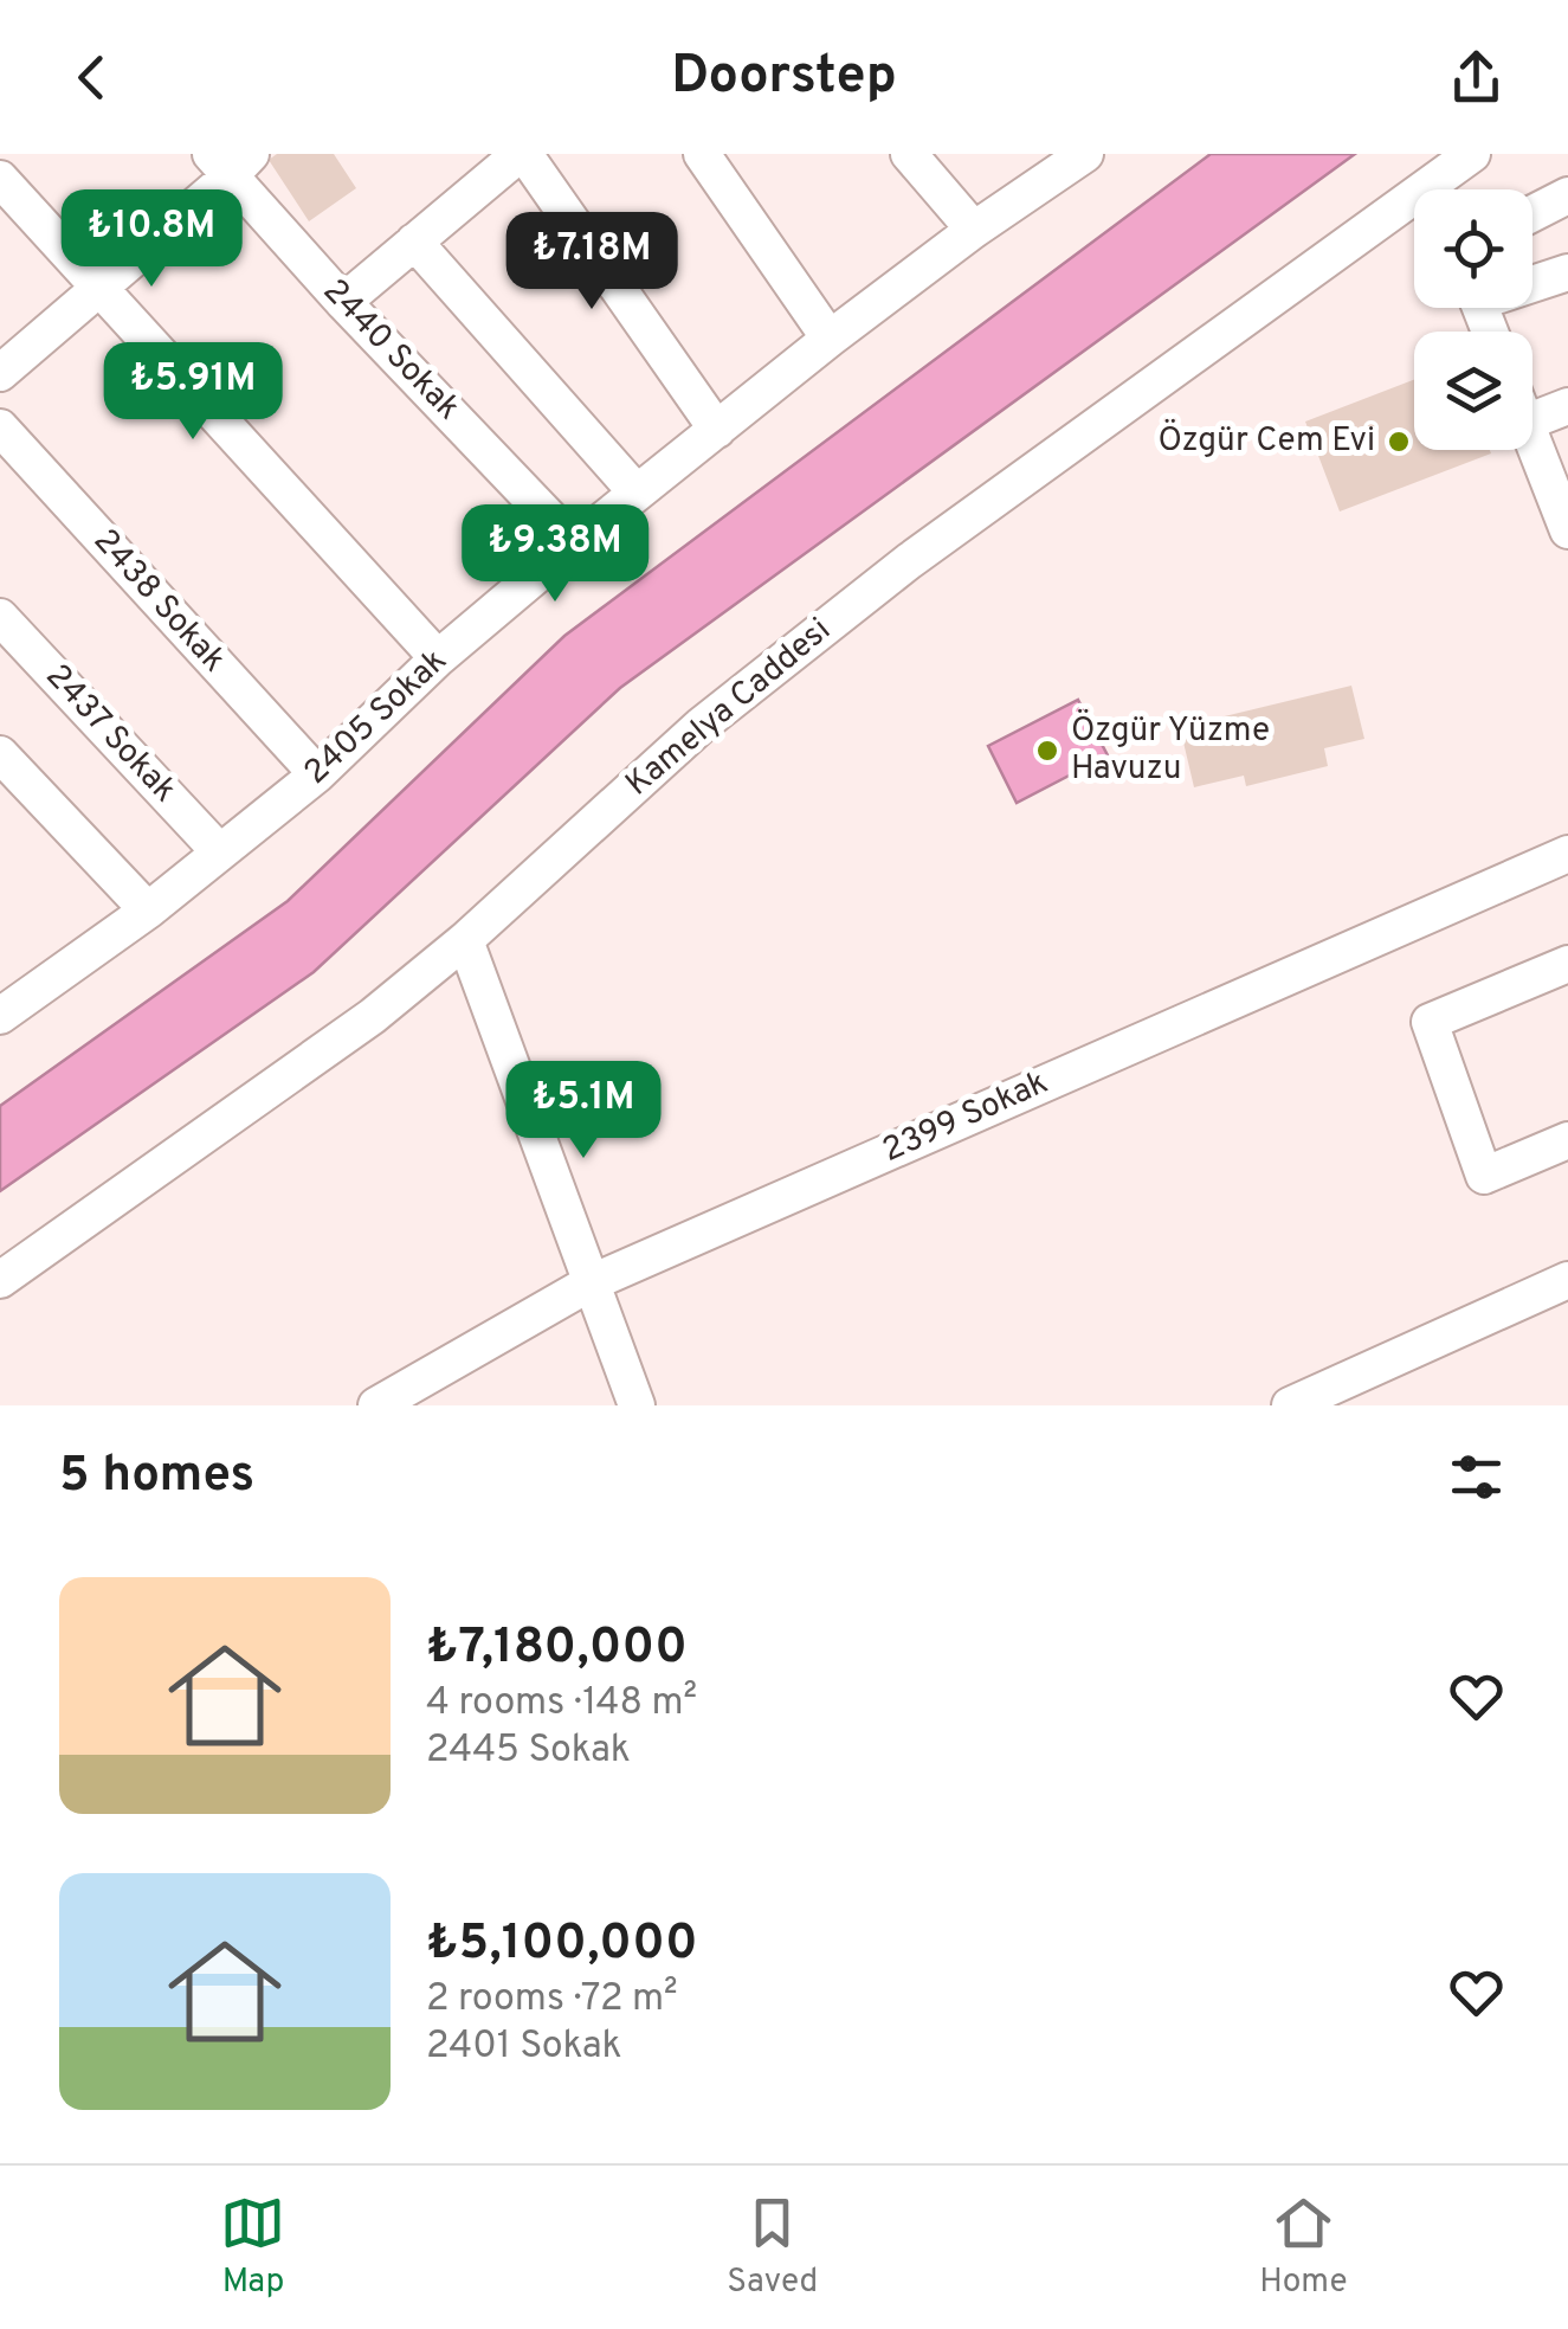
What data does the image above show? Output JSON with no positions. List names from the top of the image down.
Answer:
{
  "streets": {
    "street": [
      "2440 Sokak",
      "2438 Sokak",
      "Kamelya Caddesi",
      "2405 Sokak",
      "2437 Sokak",
      "2399 Sokak"
    ]
  },
  "crossings": [
    ["2440 Sokak", "2405 Sokak"],
    ["2438 Sokak", "2405 Sokak"],
    ["2405 Sokak", "2437 Sokak"]
  ],
  "places": ["Özgür Cem Evi", "Özgür Yüzme Havuzu"],
  "page": {
    "header": "Doorstep",
    "price": [
      "₺10.8M",
      "₺7.18M",
      "₺5.91M",
      "₺9.38M",
      "₺5.1M"
    ],
    "heading": "5 homes",
    "list": [
      {
        "name": "₺7,180,000",
        "note": "4 rooms · 148 m² · 2445 Sokak"
      },
      {
        "name": "₺5,100,000",
        "note": "2 rooms · 72 m² · 2401 Sokak"
      }
    ],
    "tabs": ["Map", "Saved", "Home"]
  }
}
